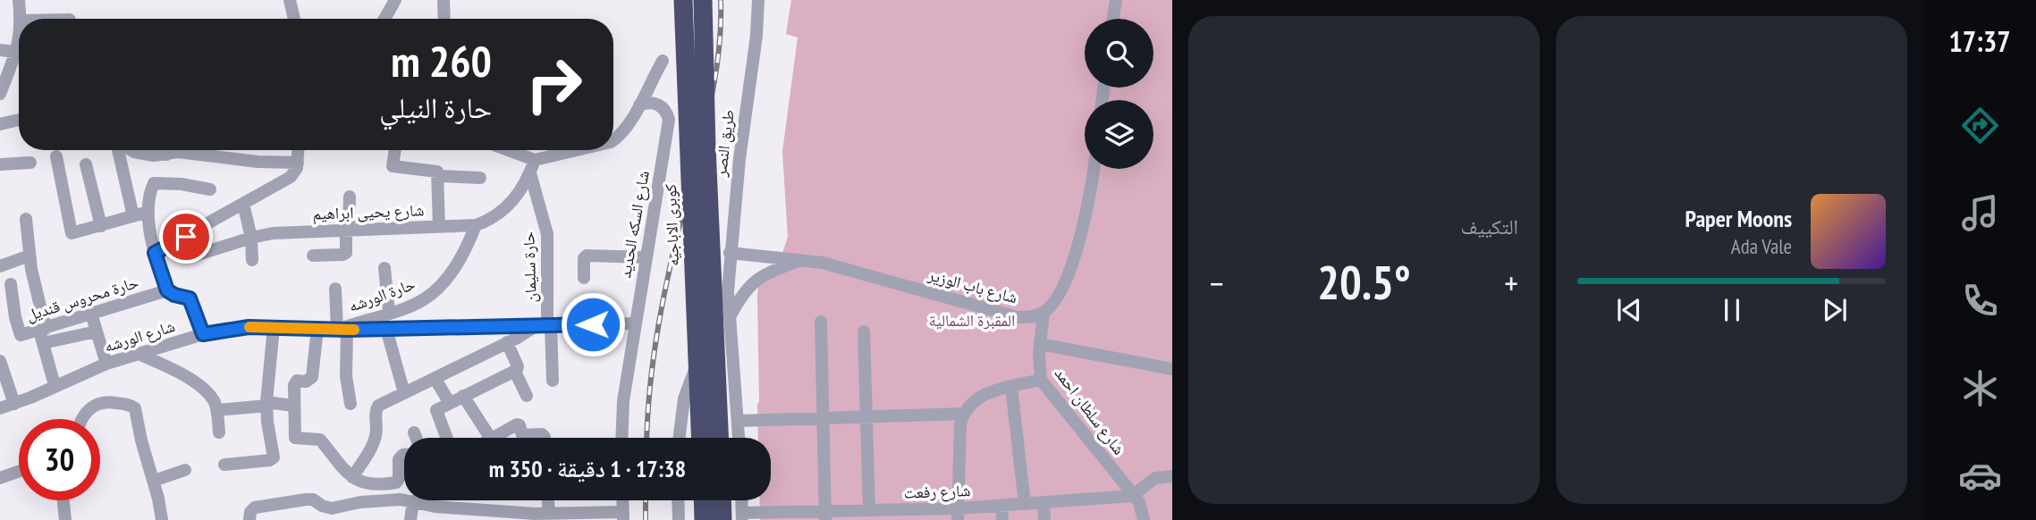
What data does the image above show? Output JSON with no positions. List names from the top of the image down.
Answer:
{
  "streets": {
    "highway": ["كوبرى الاباجيه"],
    "street": [
      "طريق النصر",
      "شارع يحيى ابراهيم",
      "شارع السكه الحديد",
      "حارة سليمان",
      "شارع باب الوزير",
      "حارة الورشه",
      "حارة محروس قنديل",
      "شارع الورشه",
      "شارع سلطان احمد",
      "شارع رفعت"
    ]
  },
  "crossings": [
    ["طريق النصر", "شارع باب الوزير"],
    ["شارع يحيى ابراهيم", "حارة سليمان"],
    ["شارع يحيى ابراهيم", "حارة الورشه"],
    ["شارع السكه الحديد", "شارع الورشه"],
    ["حارة سليمان", "شارع الورشه"],
    ["شارع باب الوزير", "شارع سلطان احمد"],
    ["حارة الورشه", "شارع الورشه"],
    ["شارع سلطان احمد", "شارع رفعت"]
  ],
  "parks": ["المقبرة الشمالية"],
  "page": {
    "tabs": "17:37",
    "tile": "التكييف",
    "turn": ["260 m", "حارة النيلي"],
    "song": ["Paper Moons", "Ada Vale"],
    "heat": ["−", "20.5°", "+"],
    "limit": "30",
    "trip": "17:38 · 1 دقيقة · 350 m"
  }
}
